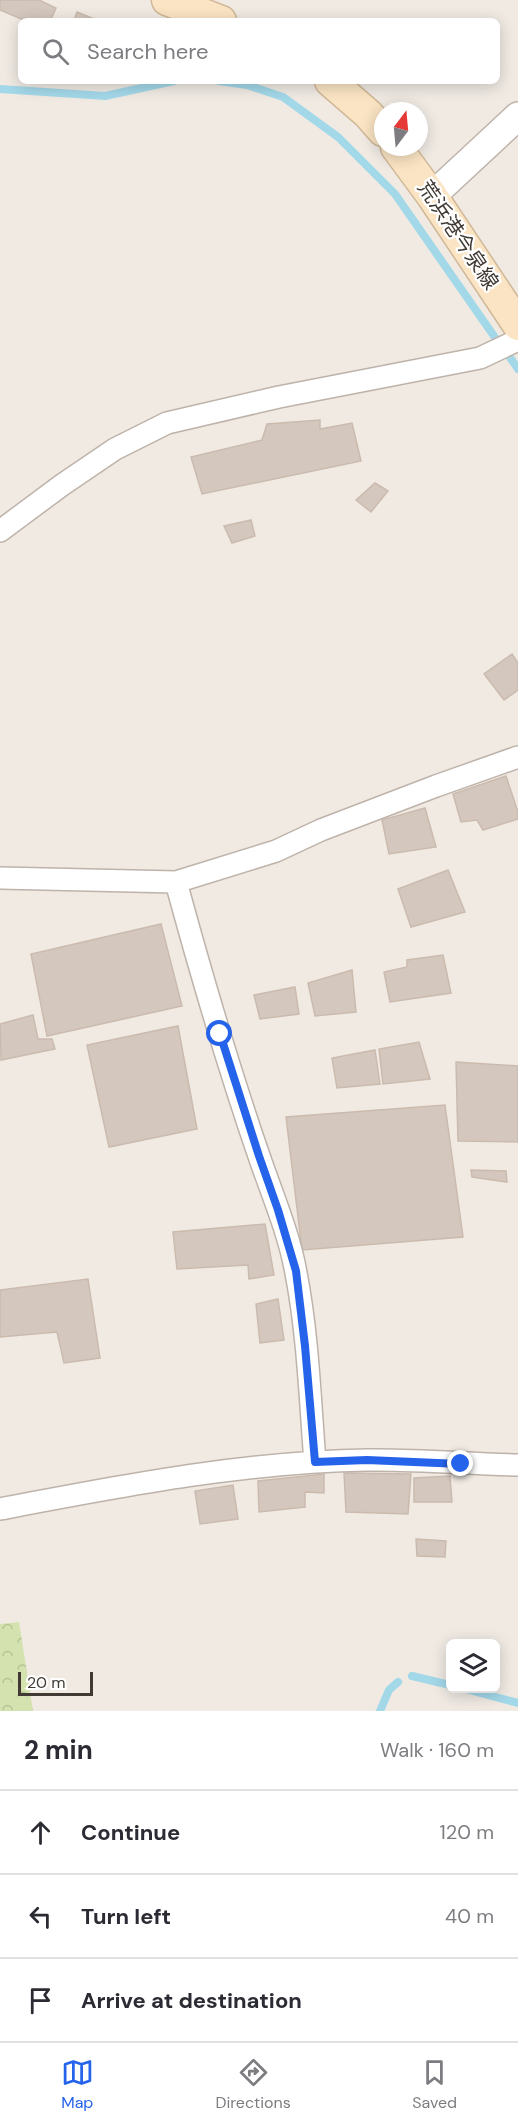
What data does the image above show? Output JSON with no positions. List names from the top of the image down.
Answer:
{
  "streets": {
    "main road": ["荒浜港今泉線"]
  },
  "scale_bar": "20 m",
  "north": "top",
  "page": {
    "search": "Search here",
    "scale": "20 m",
    "heading": ["2 min", "Walk · 160 m"],
    "list": [
      ["Continue", "120 m"],
      ["Turn left", "40 m"],
      "Arrive at destination"
    ],
    "nav": ["Map", "Directions", "Saved"]
  }
}
